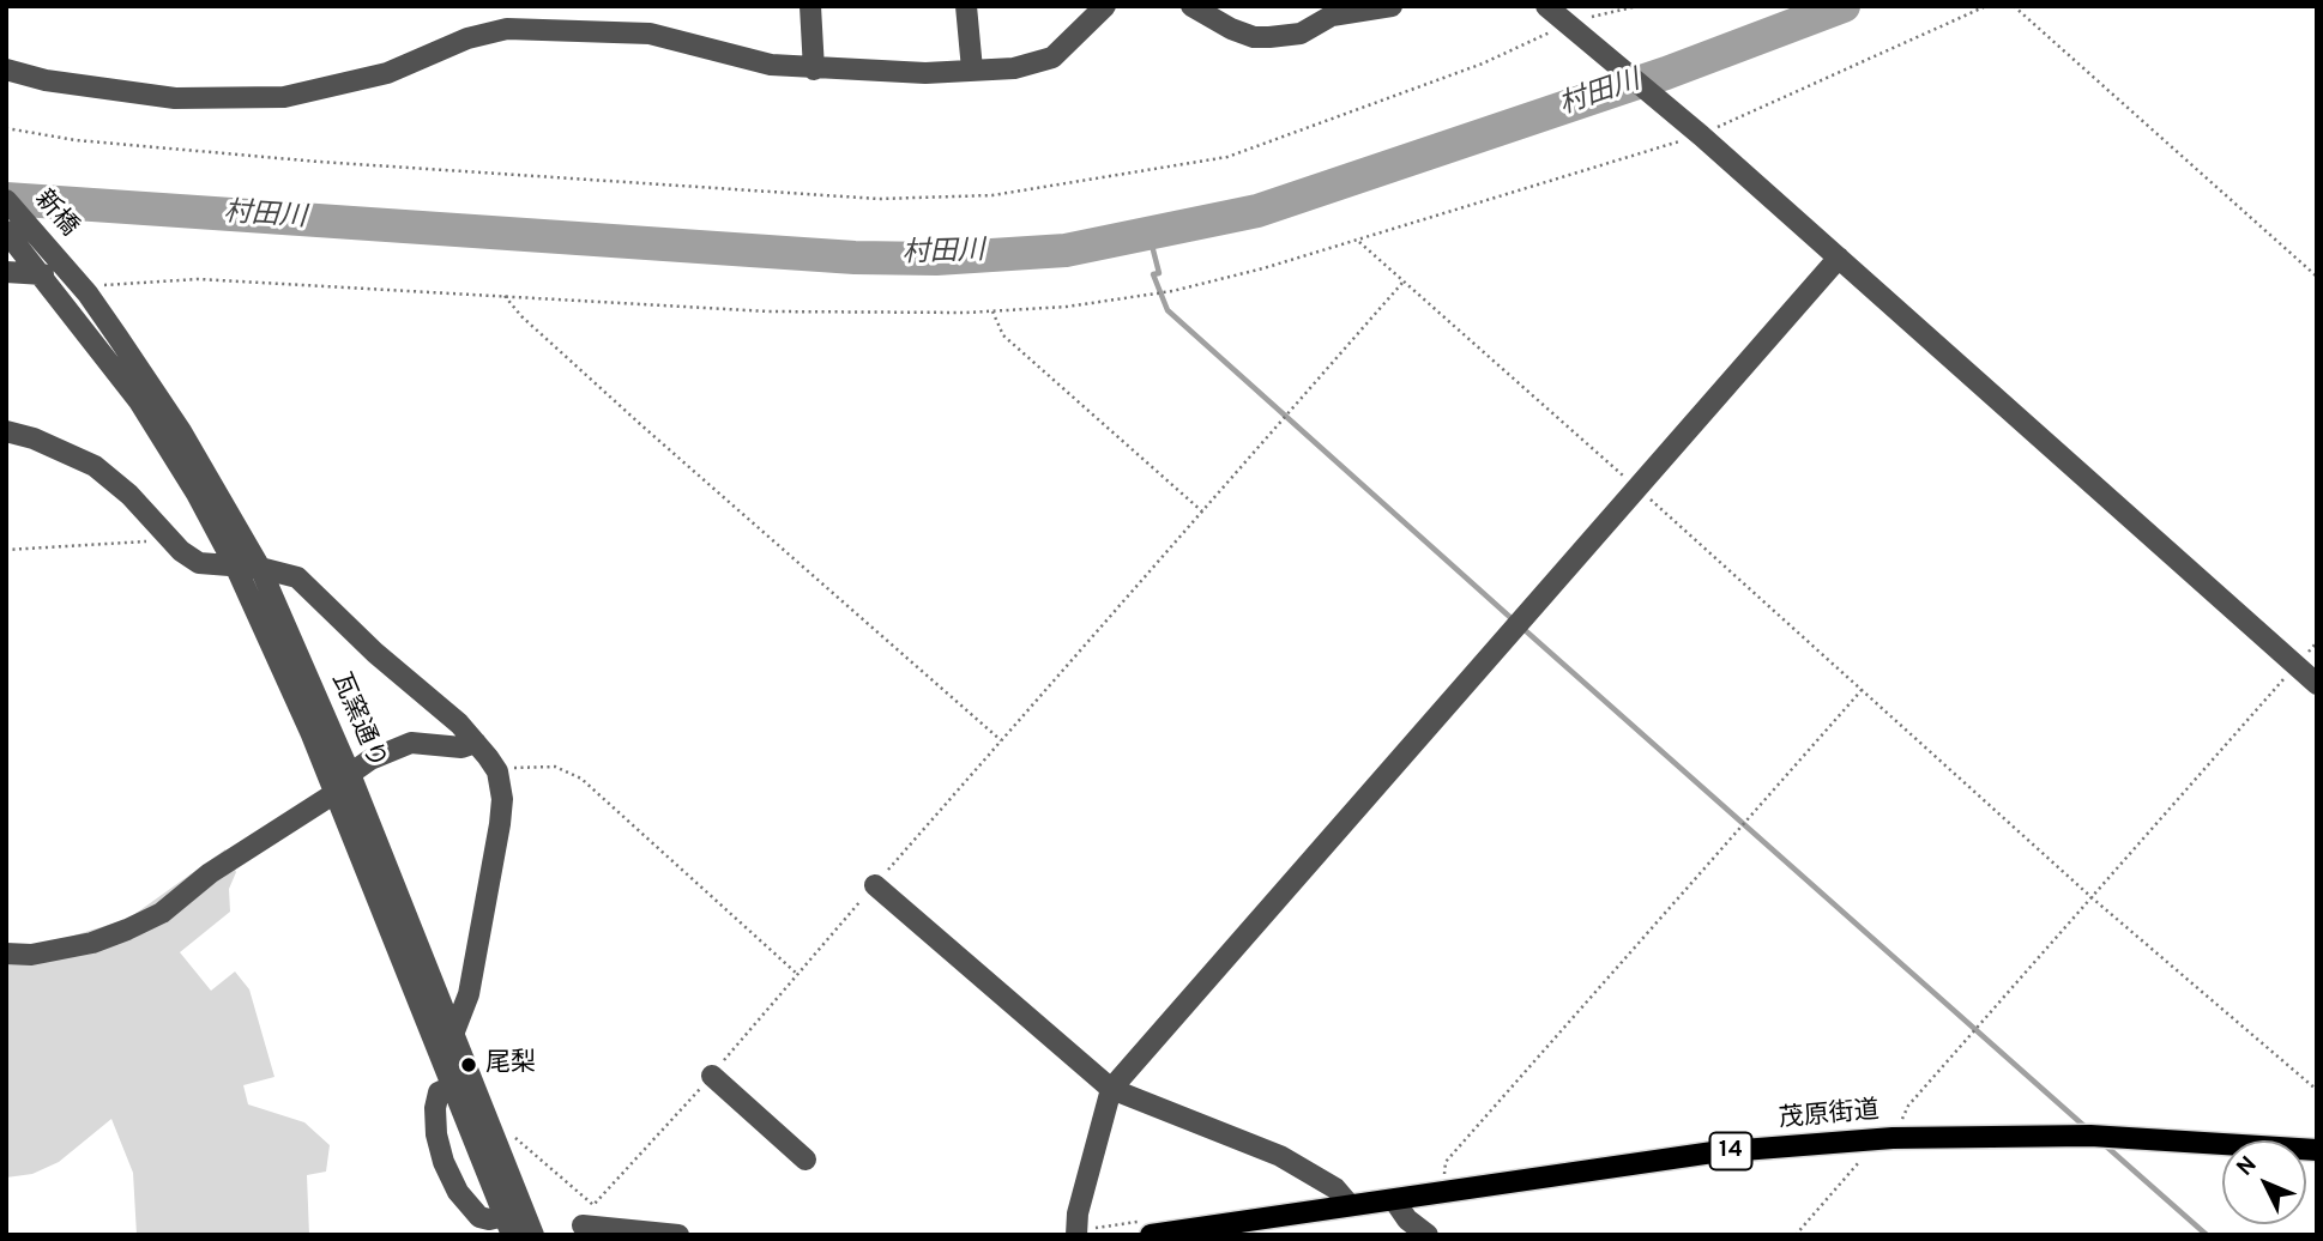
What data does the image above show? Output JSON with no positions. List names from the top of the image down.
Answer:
{
  "streets": {
    "main road": ["茂原街道", "14"],
    "street": ["新橋", "瓦窯通り"]
  },
  "crossings": [
    ["新橋", "瓦窯通り"]
  ],
  "water": ["村田川"],
  "places": ["尾梨"],
  "north": "top left"
}
